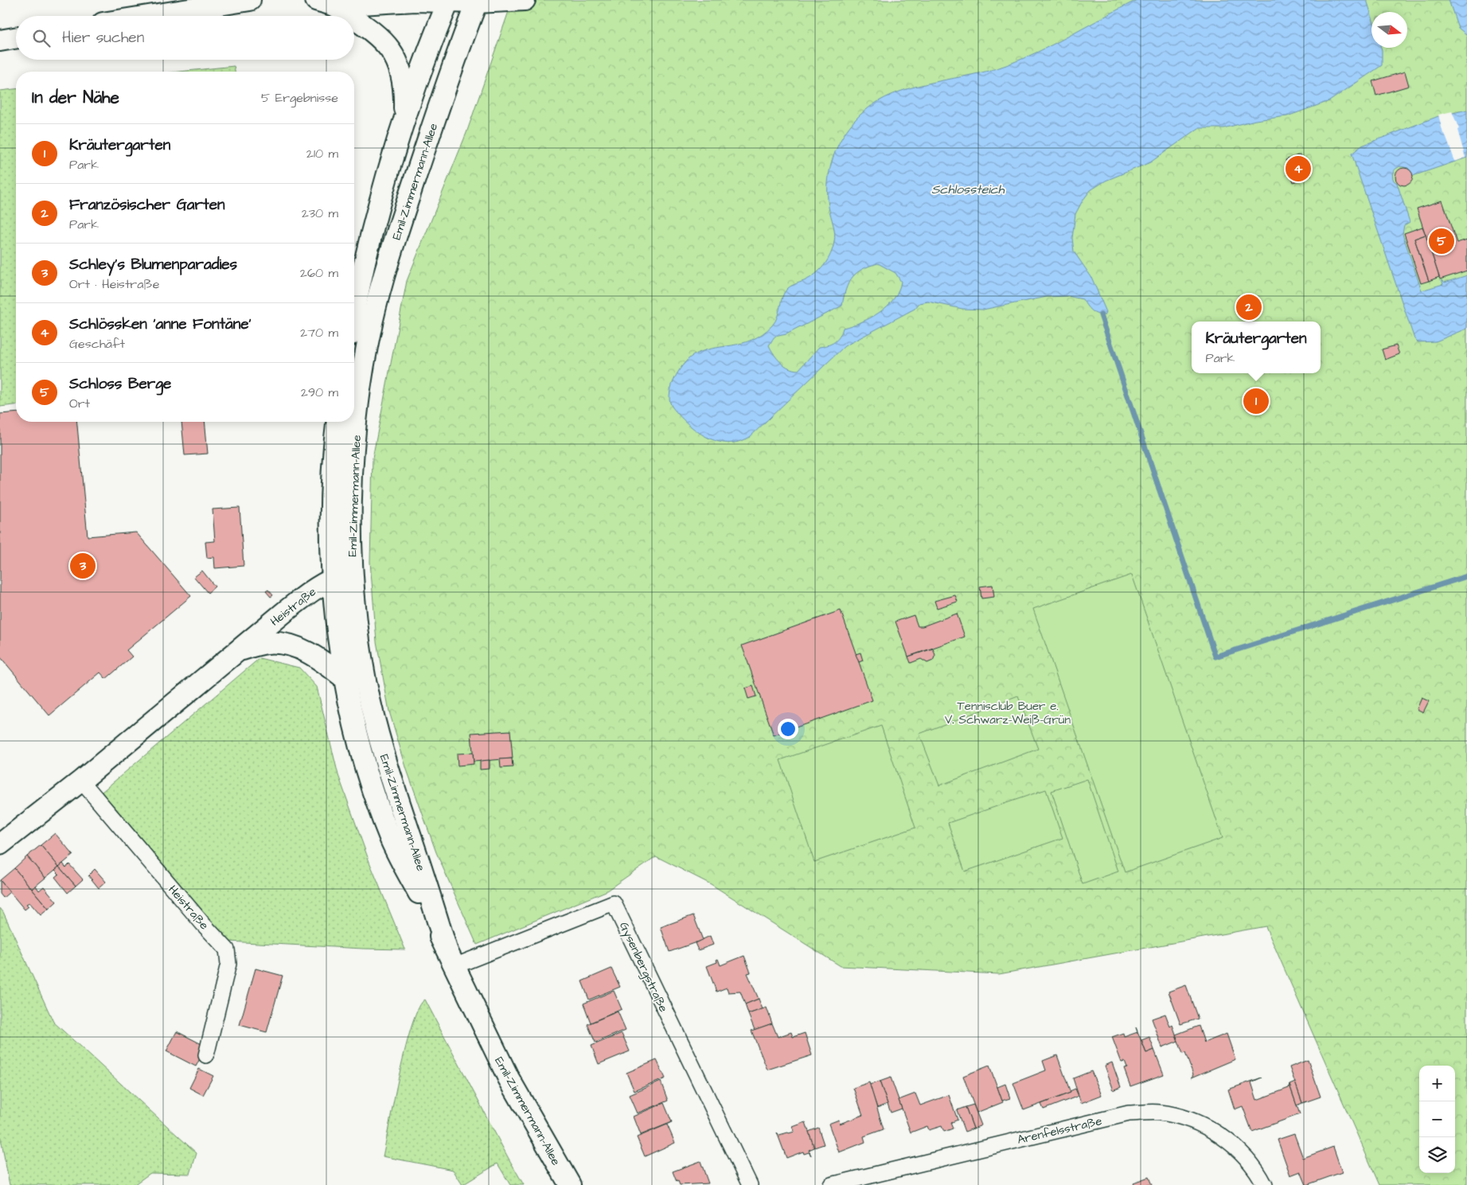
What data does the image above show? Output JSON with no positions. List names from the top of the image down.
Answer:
{
  "streets": {
    "main road": ["Emil-Zimmermann-Allee", "Heistraße"],
    "street": ["Gysenbergstraße", "Arenfelsstraße"]
  },
  "crossings": [
    ["Emil-Zimmermann-Allee", "Heistraße"],
    ["Emil-Zimmermann-Allee", "Gysenbergstraße"]
  ],
  "water": ["Schlossteich"],
  "parks": ["Tennisclub Buer e. V. Schwarz-Weiß-Grün"],
  "north": "right",
  "page": {
    "search": "Hier suchen",
    "heading": ["In der Nähe", "5 Ergebnisse"],
    "list": [
      {
        "mark": "1",
        "name": "Kräutergarten",
        "note": "Park",
        "value": "210 m"
      },
      {
        "mark": "2",
        "name": "Französischer Garten",
        "note": "Park",
        "value": "230 m"
      },
      {
        "mark": "3",
        "name": "Schley's Blumenparadies",
        "note": "Ort · Heistraße",
        "value": "260 m"
      },
      {
        "mark": "4",
        "name": "Schlössken 'anne Fontäne'",
        "note": "Geschäft",
        "value": "270 m"
      },
      {
        "mark": "5",
        "name": "Schloss Berge",
        "note": "Ort",
        "value": "290 m"
      }
    ],
    "pins": [
      "4",
      "5",
      "2",
      "1",
      "3"
    ],
    "popup": ["Kräutergarten", "Park"],
    "map_buttons": ["+", "−"]
  }
}
